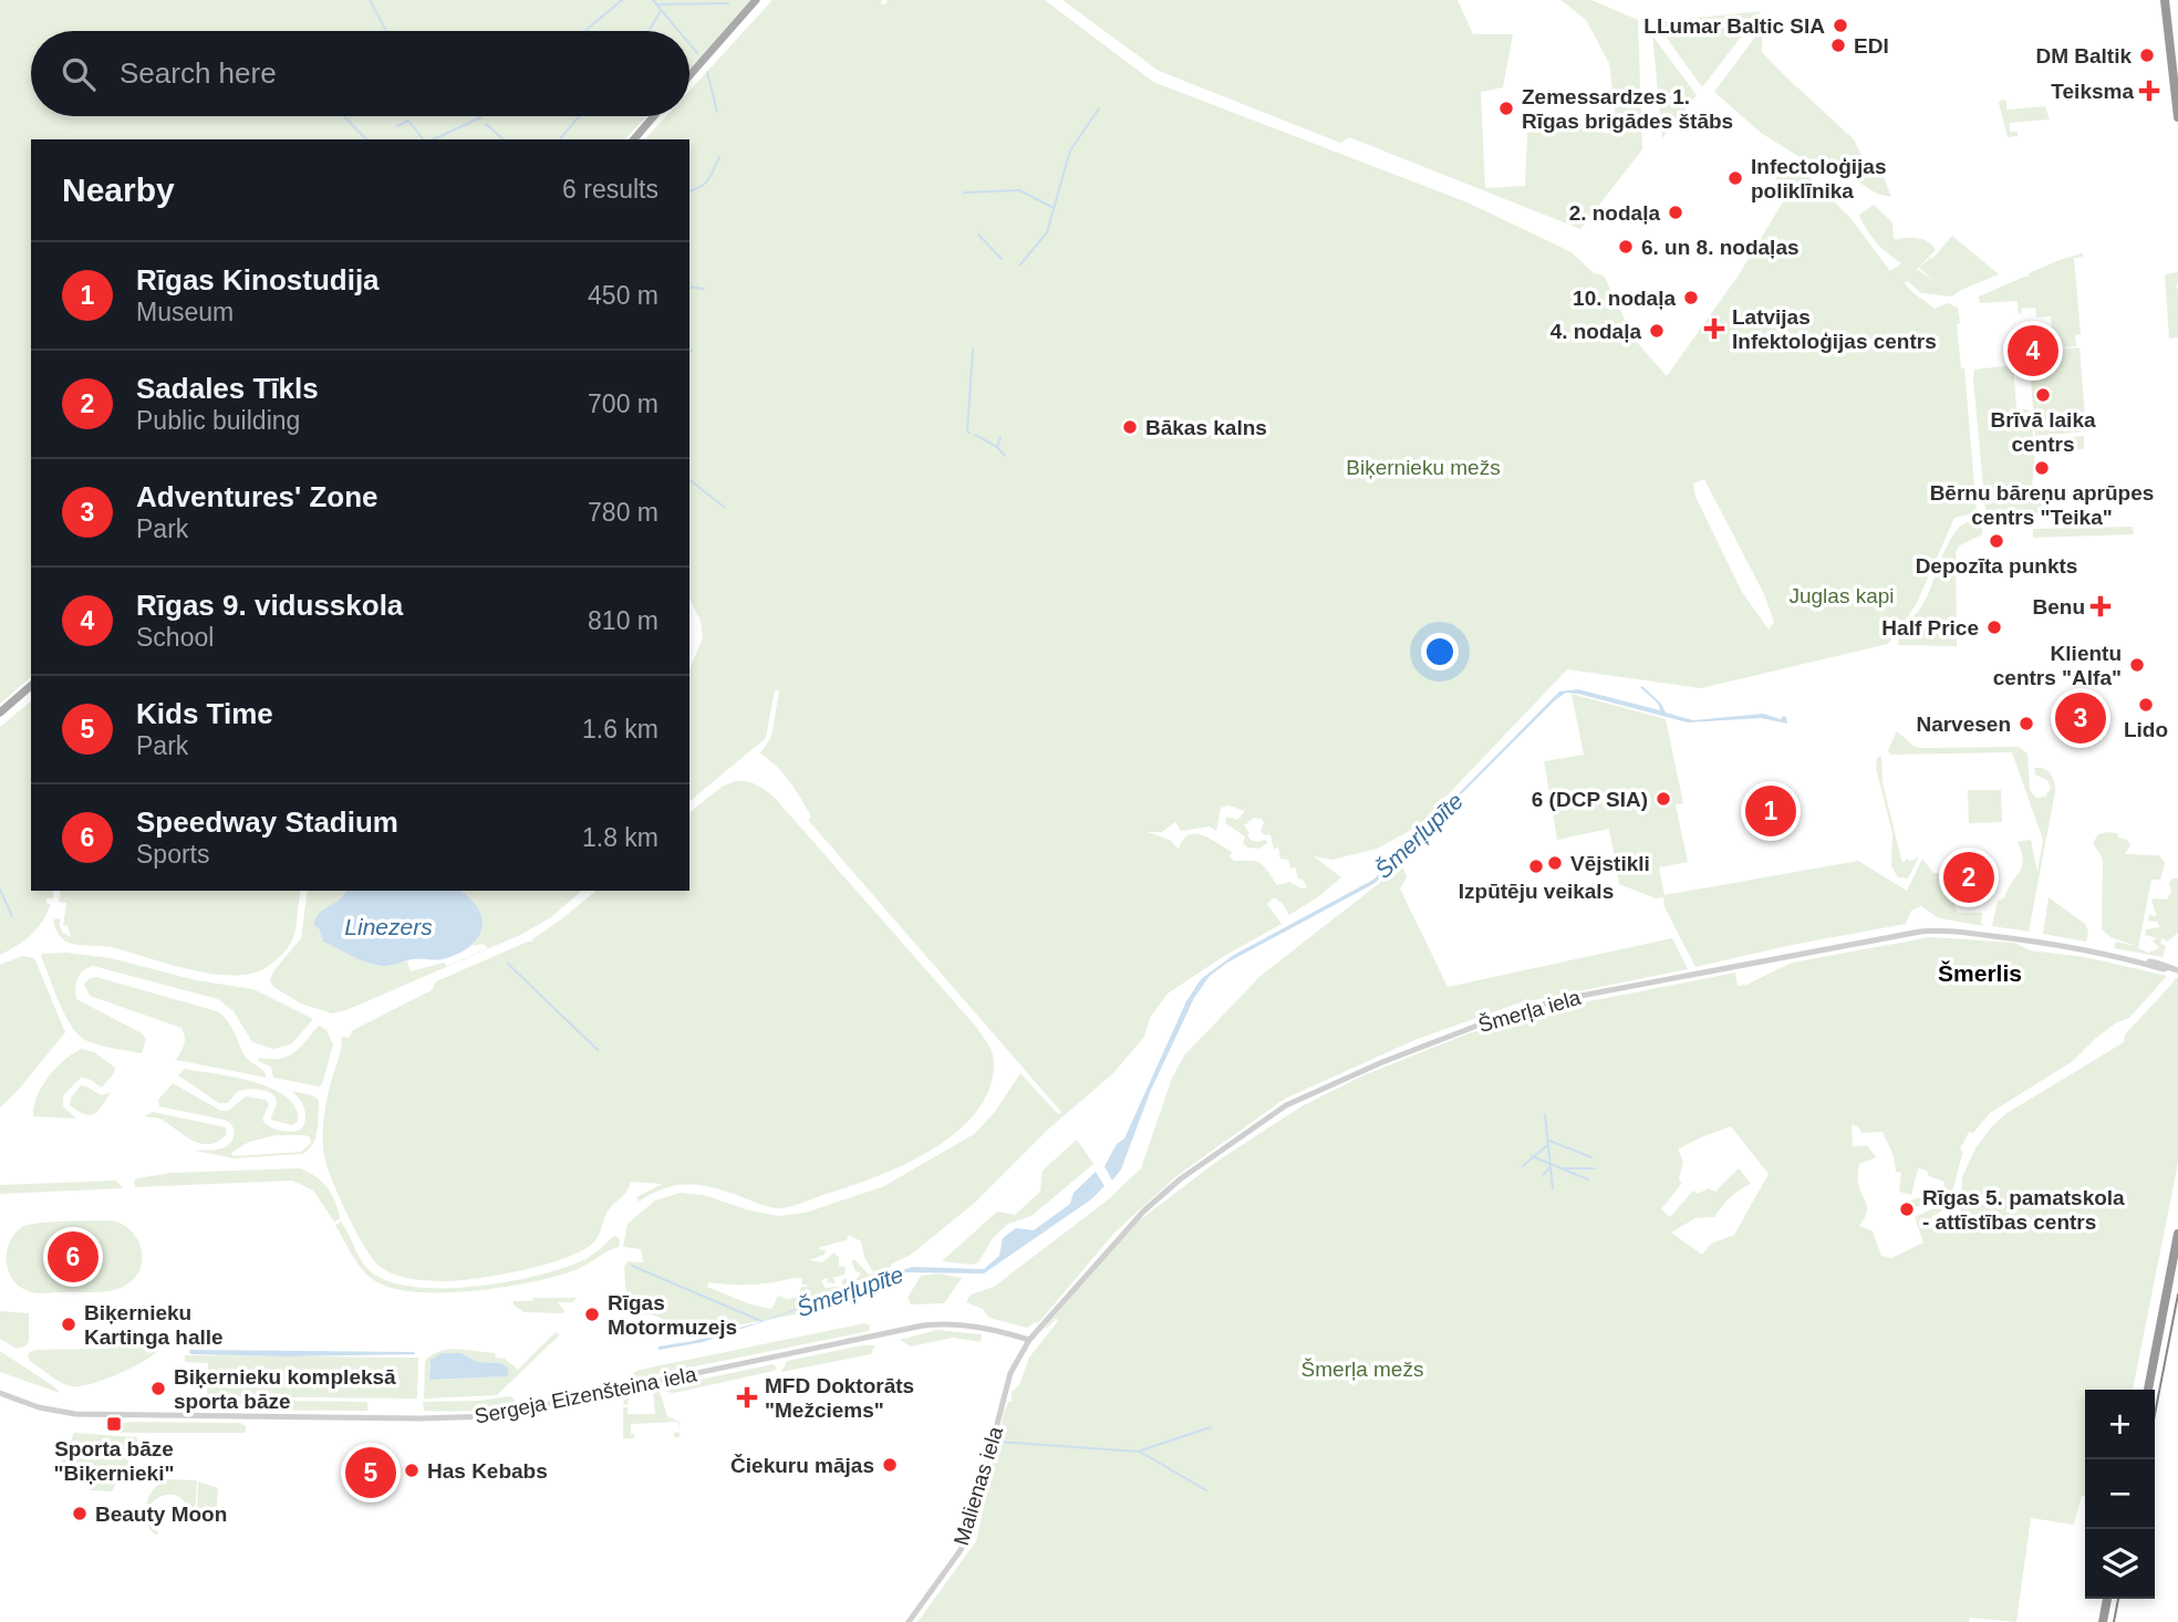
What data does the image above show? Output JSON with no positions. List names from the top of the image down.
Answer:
{
  "streets": {
    "street": ["Šmerļa iela", "Sergeja Eizenšteina iela", "Malienas iela"]
  },
  "crossings": [
    ["Šmerļa iela", "Sergeja Eizenšteina iela"],
    ["Šmerļa iela", "Malienas iela"],
    ["Sergeja Eizenšteina iela", "Malienas iela"]
  ],
  "districts": ["Šmerlis"],
  "water": ["Šmerļupīte", "Linezers"],
  "parks": ["Biķernieku mežs", "Juglas kapi", "Šmerļa mežs"],
  "places": {
    "other": [
      "LLumar Baltic SIA",
      "EDI",
      "DM Baltik",
      "Zemessardzes 1. Rīgas brigādes štābs",
      "Infectoloģijas poliklīnika",
      "2. nodaļa",
      "6. un 8. nodaļas",
      "10. nodaļa",
      "4. nodaļa",
      "Brīvā laika centrs",
      "Bākas kalns",
      "Bērnu bāreņu aprūpes centrs \"Teika\"",
      "Depozīta punkts",
      "Half Price",
      "Klientu centrs \"Alfa\"",
      "Lido",
      "Narvesen",
      "6 (DCP SIA)",
      "Vējstikli",
      "Izpūtēju veikals",
      "Rīgas 5. pamatskola - attīstības centrs",
      "Rīgas Motormuzejs",
      "Biķernieku Kartinga halle",
      "Biķernieku kompleksā sporta bāze",
      "Čiekuru mājas",
      "Has Kebabs",
      "Beauty Moon"
    ],
    "health": [
      "Teiksma",
      "Latvijas Infektoloģijas centrs",
      "Benu",
      "MFD Doktorāts \"Mežciems\""
    ],
    "transit": ["Sporta bāze \"Biķernieki\""]
  },
  "page": {
    "search": "Search here",
    "heading": ["Nearby", "6 results"],
    "list": [
      {
        "mark": "1",
        "name": "Rīgas Kinostudija",
        "note": "Museum",
        "value": "450 m"
      },
      {
        "mark": "2",
        "name": "Sadales Tīkls",
        "note": "Public building",
        "value": "700 m"
      },
      {
        "mark": "3",
        "name": "Adventures' Zone",
        "note": "Park",
        "value": "780 m"
      },
      {
        "mark": "4",
        "name": "Rīgas 9. vidusskola",
        "note": "School",
        "value": "810 m"
      },
      {
        "mark": "5",
        "name": "Kids Time",
        "note": "Park",
        "value": "1.6 km"
      },
      {
        "mark": "6",
        "name": "Speedway Stadium",
        "note": "Sports",
        "value": "1.8 km"
      }
    ],
    "pins": [
      "4",
      "3",
      "1",
      "2",
      "6",
      "5"
    ],
    "map_buttons": ["+", "−"]
  }
}
